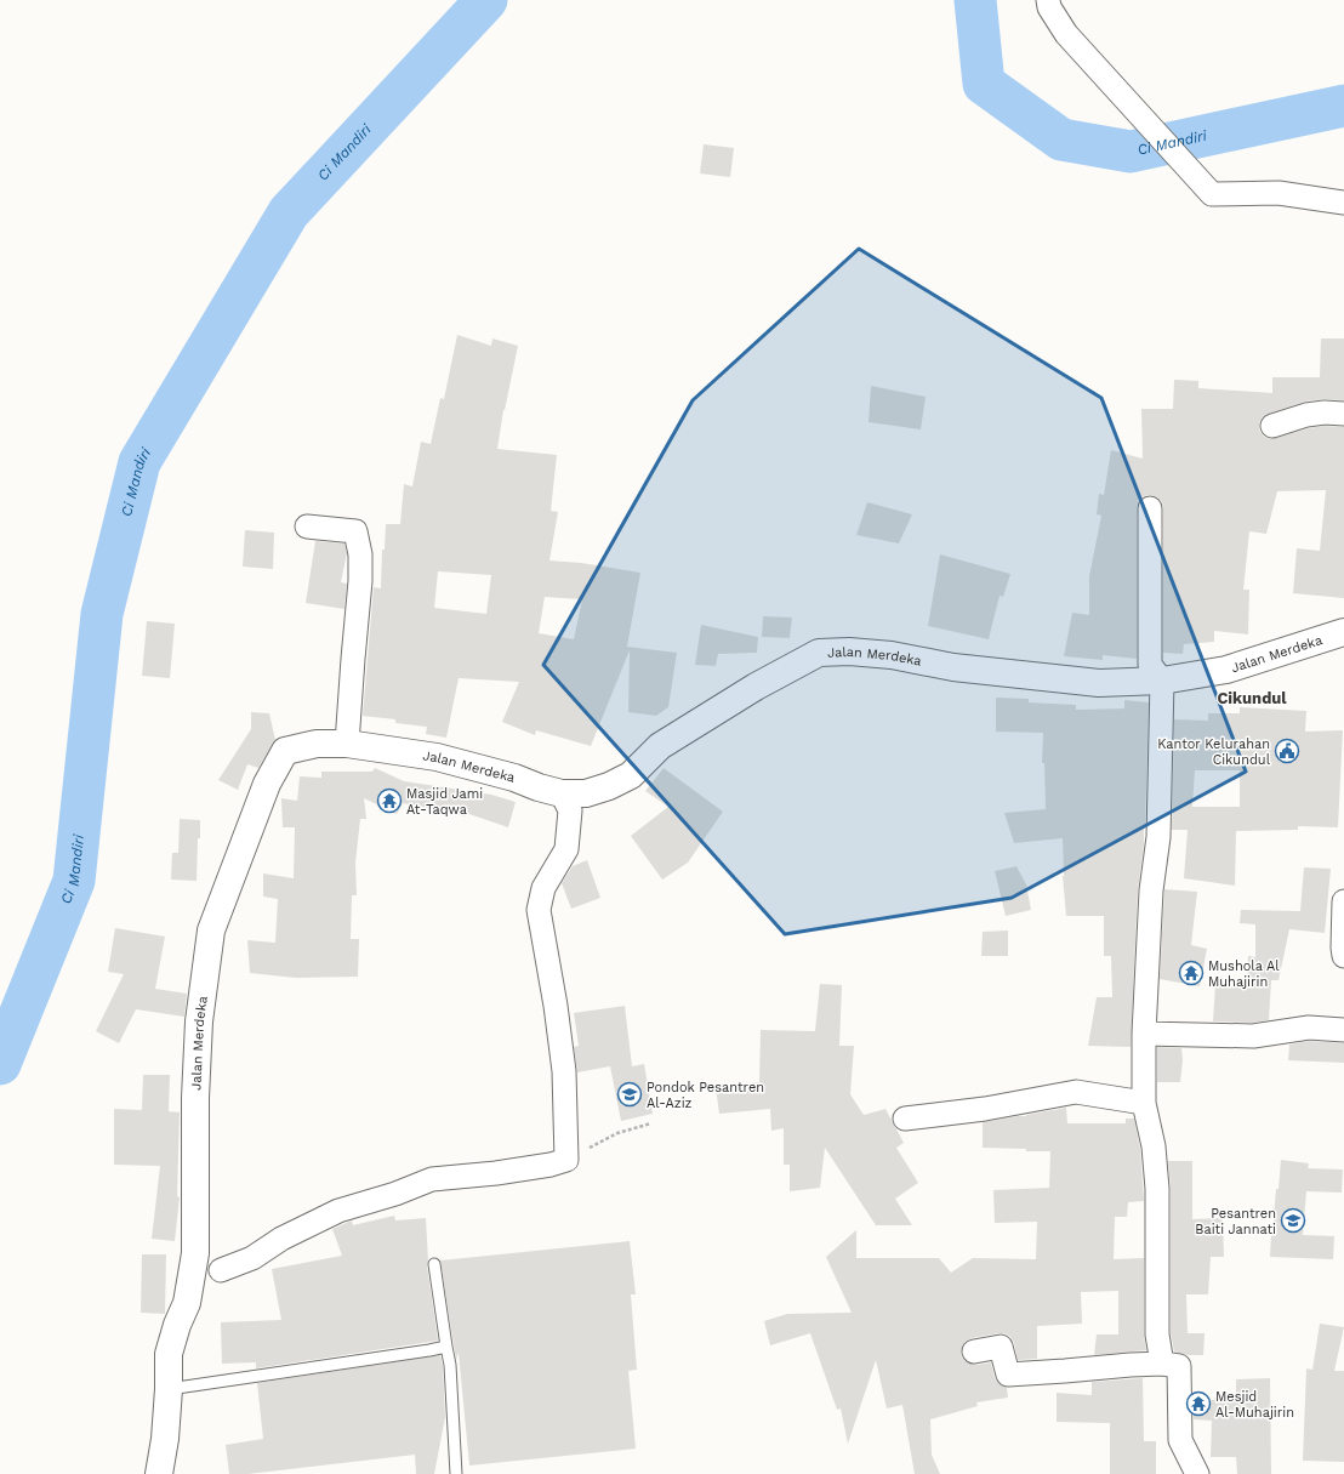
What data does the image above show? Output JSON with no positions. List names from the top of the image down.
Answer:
{
  "streets": {
    "street": ["Jalan Merdeka"]
  },
  "districts": ["Cikundul"],
  "water": ["Ci Mandiri"],
  "places": {
    "public building": ["Kantor Kelurahan Cikundul"],
    "temple": ["Masjid Jami At-Taqwa", "Mushola Al Muhajirin", "Mesjid Al-Muhajirin"],
    "school or university": ["Pondok Pesantren Al-Aziz", "Pesantren Baiti Jannati"]
  }
}
